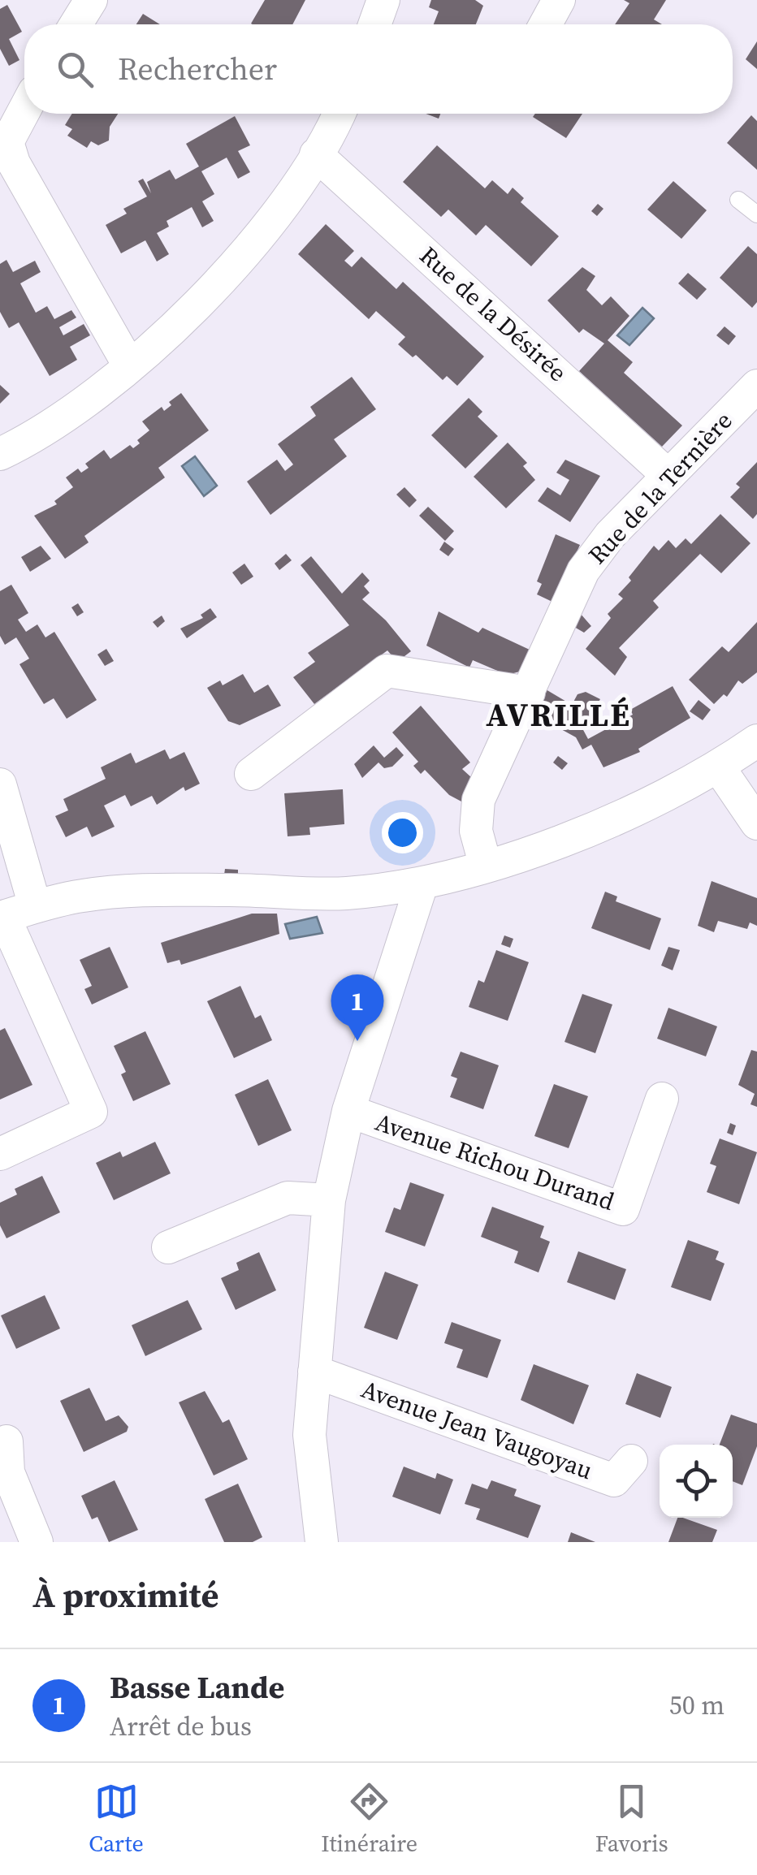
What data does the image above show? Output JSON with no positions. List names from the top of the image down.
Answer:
{
  "streets": {
    "street": [
      "Rue de la Désirée",
      "Rue de la Ternière",
      "Avenue Richou Durand",
      "Avenue Jean Vaugoyau"
    ]
  },
  "crossings": [
    ["Rue de la Désirée", "Rue de la Ternière"]
  ],
  "districts": ["AVRILLÉ"],
  "page": {
    "search": "Rechercher",
    "pins": "1",
    "heading": "À proximité",
    "list": [
      {
        "mark": "1",
        "name": "Basse Lande",
        "note": "Arrêt de bus",
        "value": "50 m"
      }
    ],
    "nav": ["Carte", "Itinéraire", "Favoris"]
  }
}
